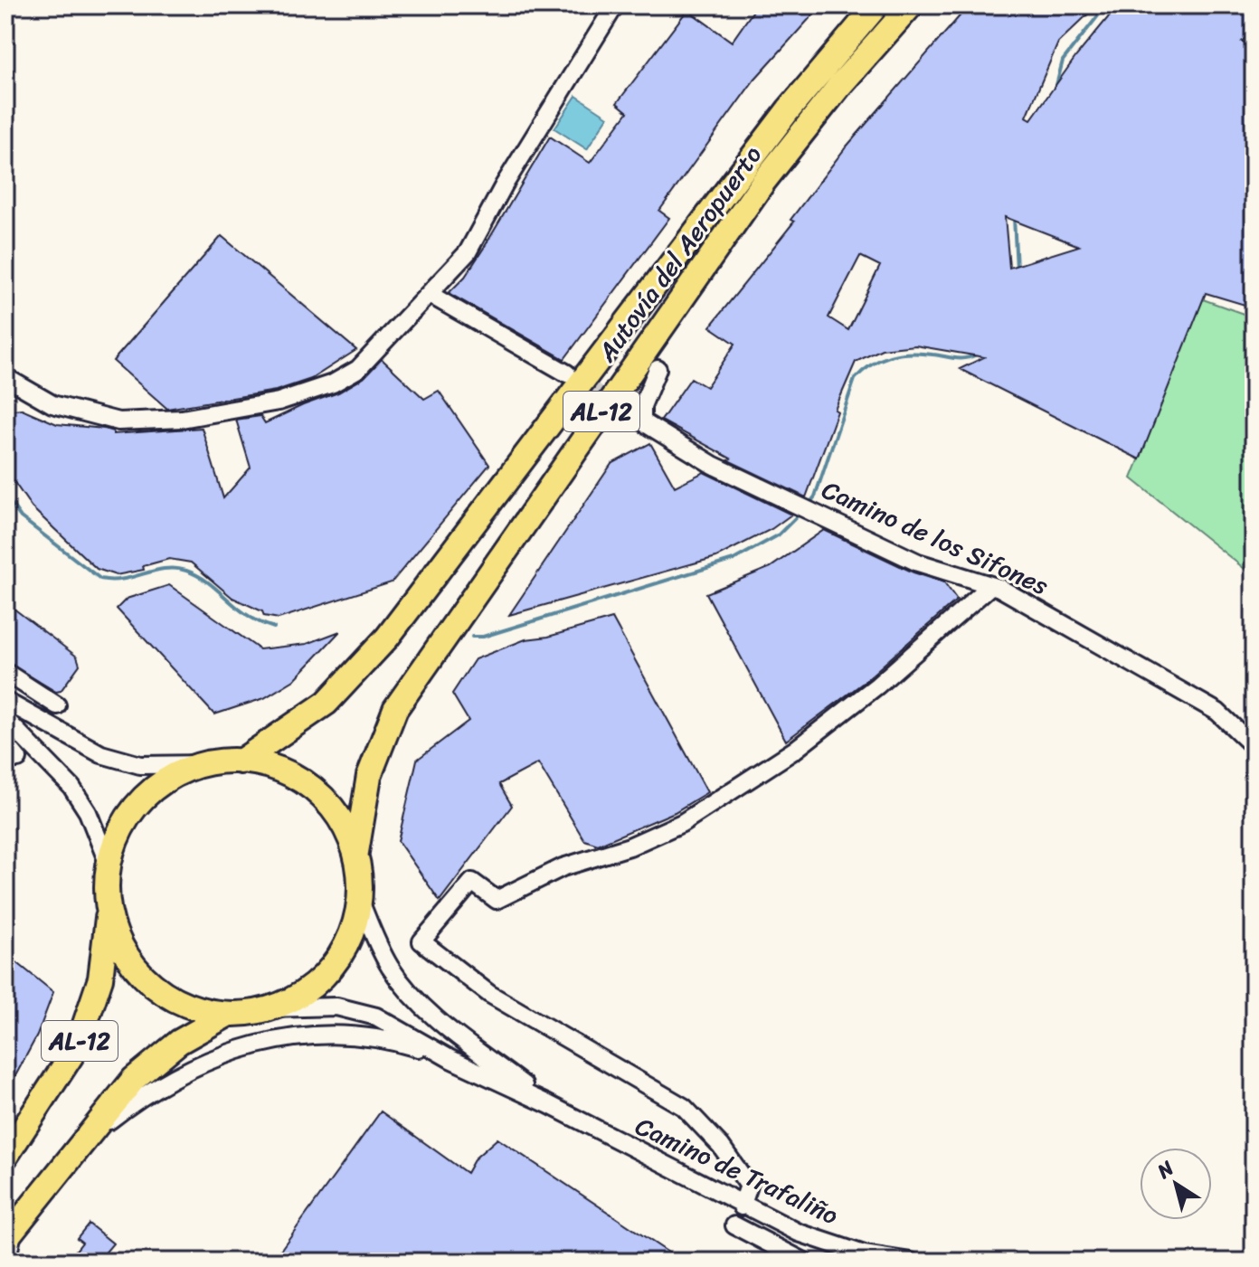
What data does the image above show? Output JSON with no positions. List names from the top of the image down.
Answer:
{
  "streets": {
    "highway": ["Autovía del Aeropuerto", "AL-12"],
    "street": ["Camino de los Sifones", "Camino de Trafaliño"]
  },
  "crossings": [
    ["Autovía del Aeropuerto", "AL-12"]
  ],
  "north": "top left"
}
